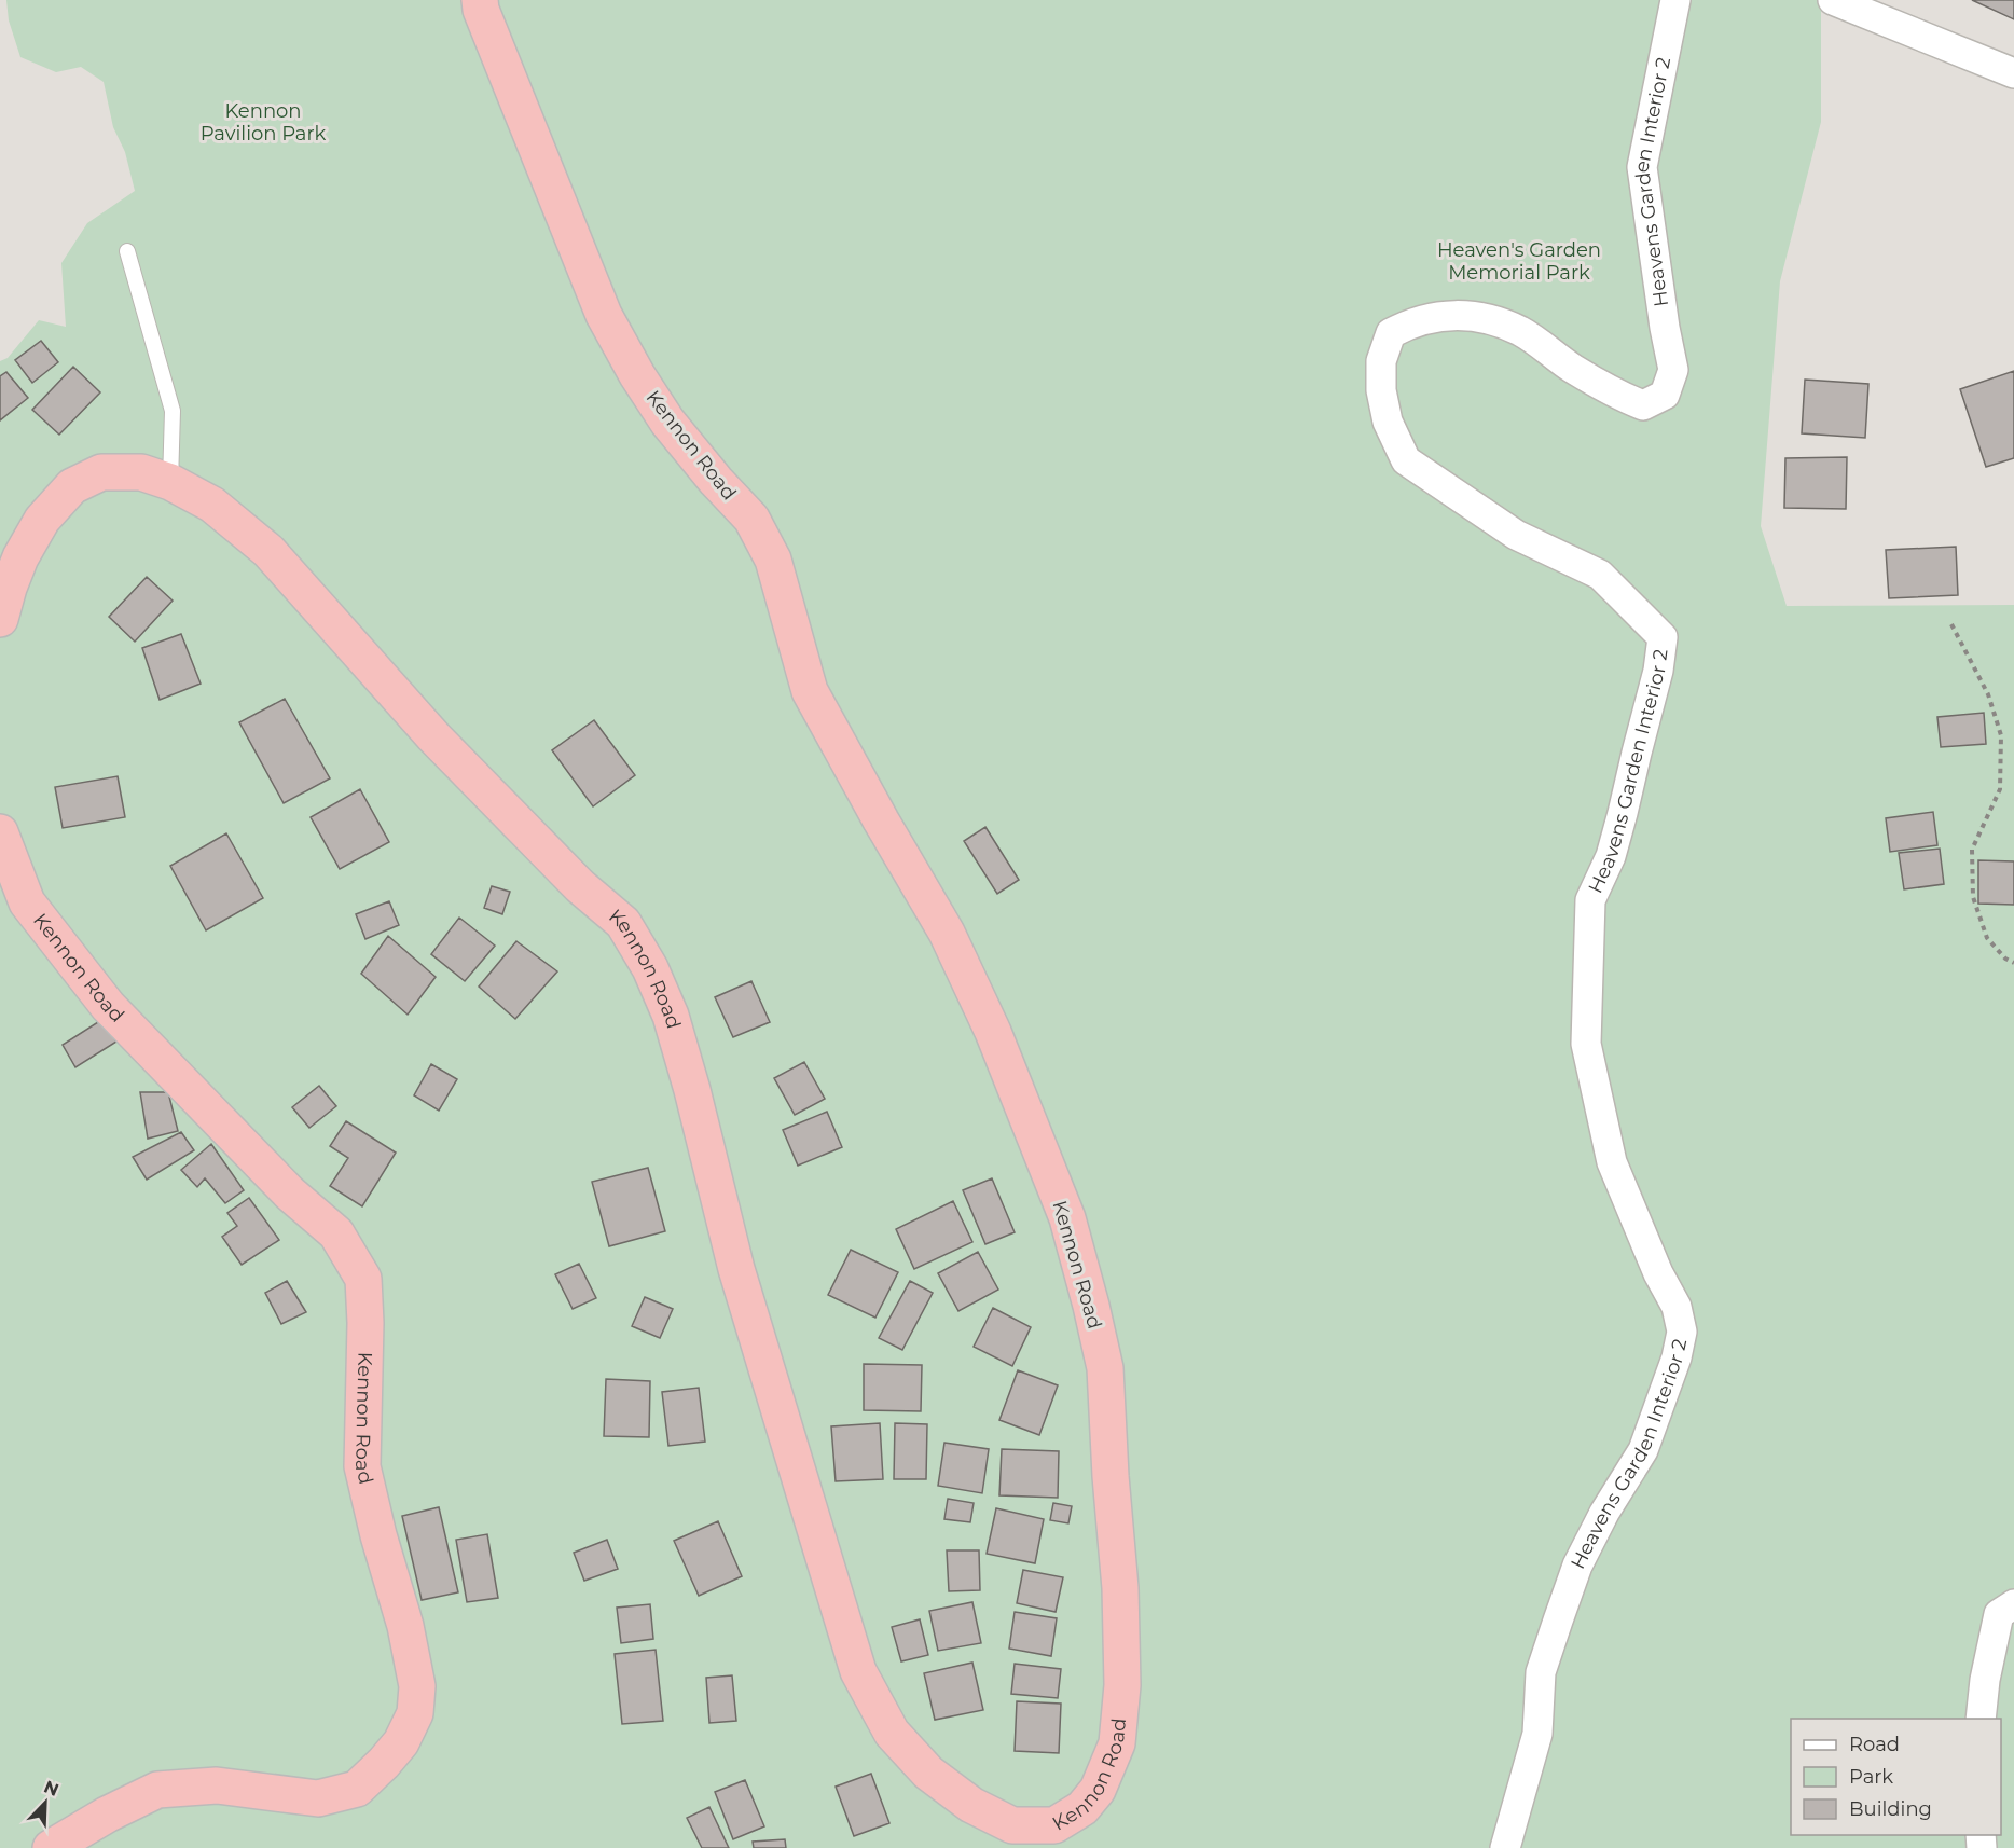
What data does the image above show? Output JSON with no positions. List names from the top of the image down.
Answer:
{
  "streets": {
    "highway": ["Kennon Road"],
    "street": ["Heavens Garden Interior 2"]
  },
  "parks": ["Kennon Pavilion Park", "Heaven's Garden Memorial Park"],
  "legend": ["Road", "Park", "Building"],
  "north": "top right"
}
